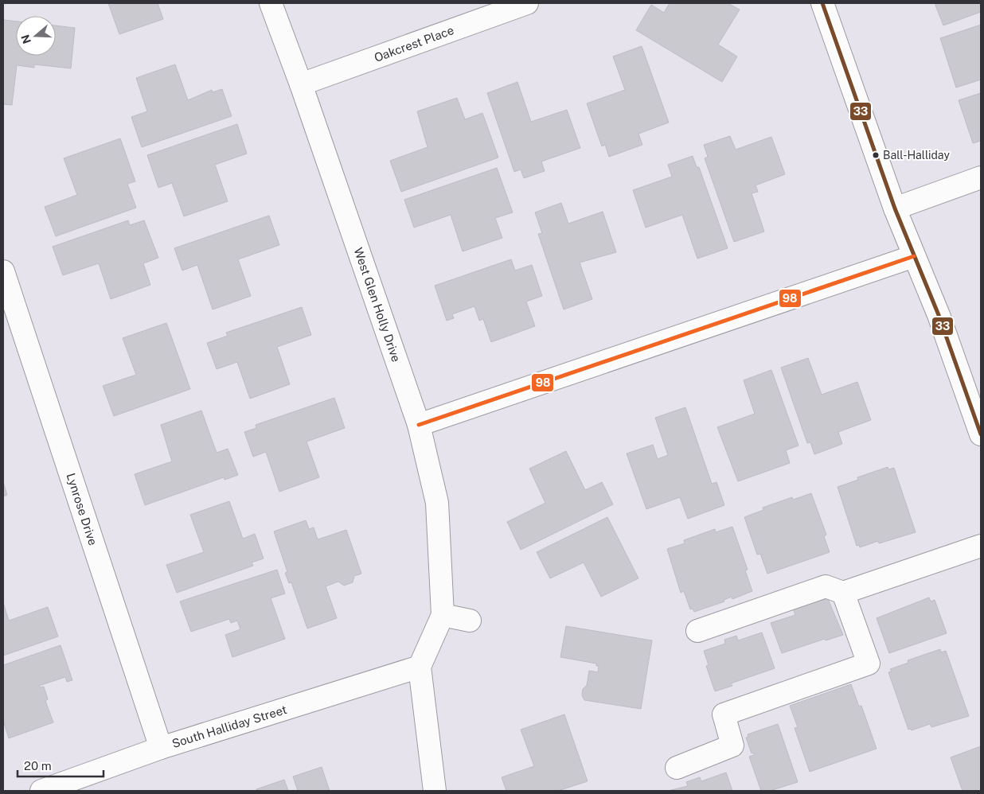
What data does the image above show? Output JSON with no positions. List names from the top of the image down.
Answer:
{
  "streets": {
    "street": [
      "Oakcrest Place",
      "West Glen Holly Drive",
      "Lynrose Drive",
      "South Halliday Street"
    ]
  },
  "crossings": [
    ["Oakcrest Place", "West Glen Holly Drive"],
    ["West Glen Holly Drive", "South Halliday Street"],
    ["Lynrose Drive", "South Halliday Street"]
  ],
  "places": ["Ball-Halliday"],
  "lines": ["transit line 33", "transit line 98"],
  "scale_bar": "20 m",
  "north": "left"
}
